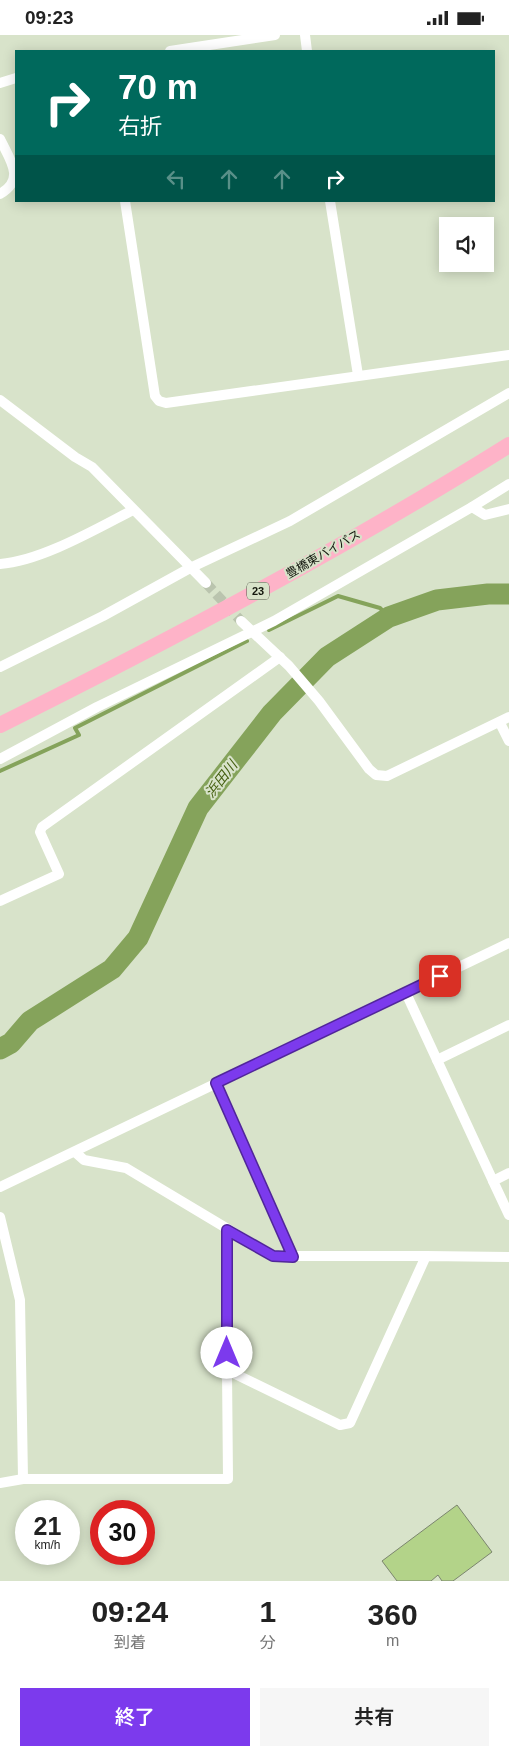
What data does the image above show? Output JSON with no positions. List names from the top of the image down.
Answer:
{
  "streets": {
    "highway": ["豊橋東バイパス", "23"]
  },
  "water": ["浜田川"],
  "page": {
    "status": "09:23",
    "turn": ["70 m", "右折"],
    "speed": "21 km/h",
    "limit": "30",
    "eta": [
      "09:24",
      "到着",
      "1",
      "分",
      "360",
      "m"
    ],
    "buttons": ["終了", "共有"]
  }
}
